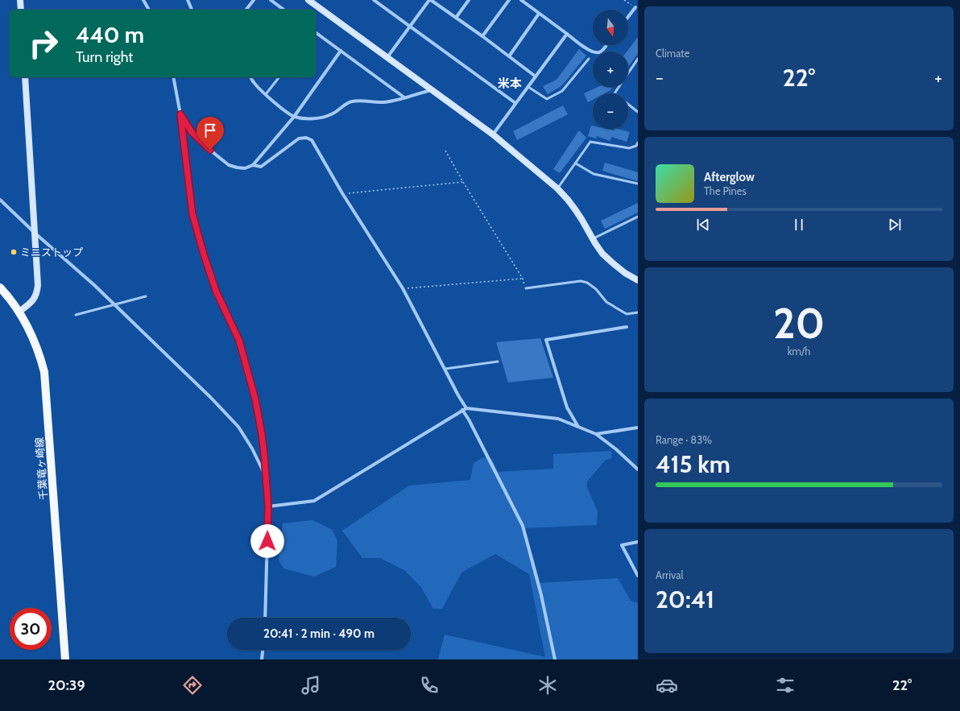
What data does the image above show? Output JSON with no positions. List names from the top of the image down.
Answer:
{
  "streets": {
    "main road": ["千葉竜ヶ崎線"]
  },
  "districts": ["米本"],
  "places": ["ミニストップ"],
  "north": "bottom",
  "page": {
    "tile": [
      "Climate",
      ["20", "km/h"],
      ["Range · 83%", "415 km"],
      ["Arrival", "20:41"]
    ],
    "map_buttons": ["+", "−"],
    "turn": ["440 m", "Turn right"],
    "heat": ["−", "22°", "+"],
    "song": ["Afterglow", "The Pines"],
    "limit": "30",
    "trip": "20:41 · 2 min · 490 m",
    "tabs": ["20:39", "22°"]
  }
}
